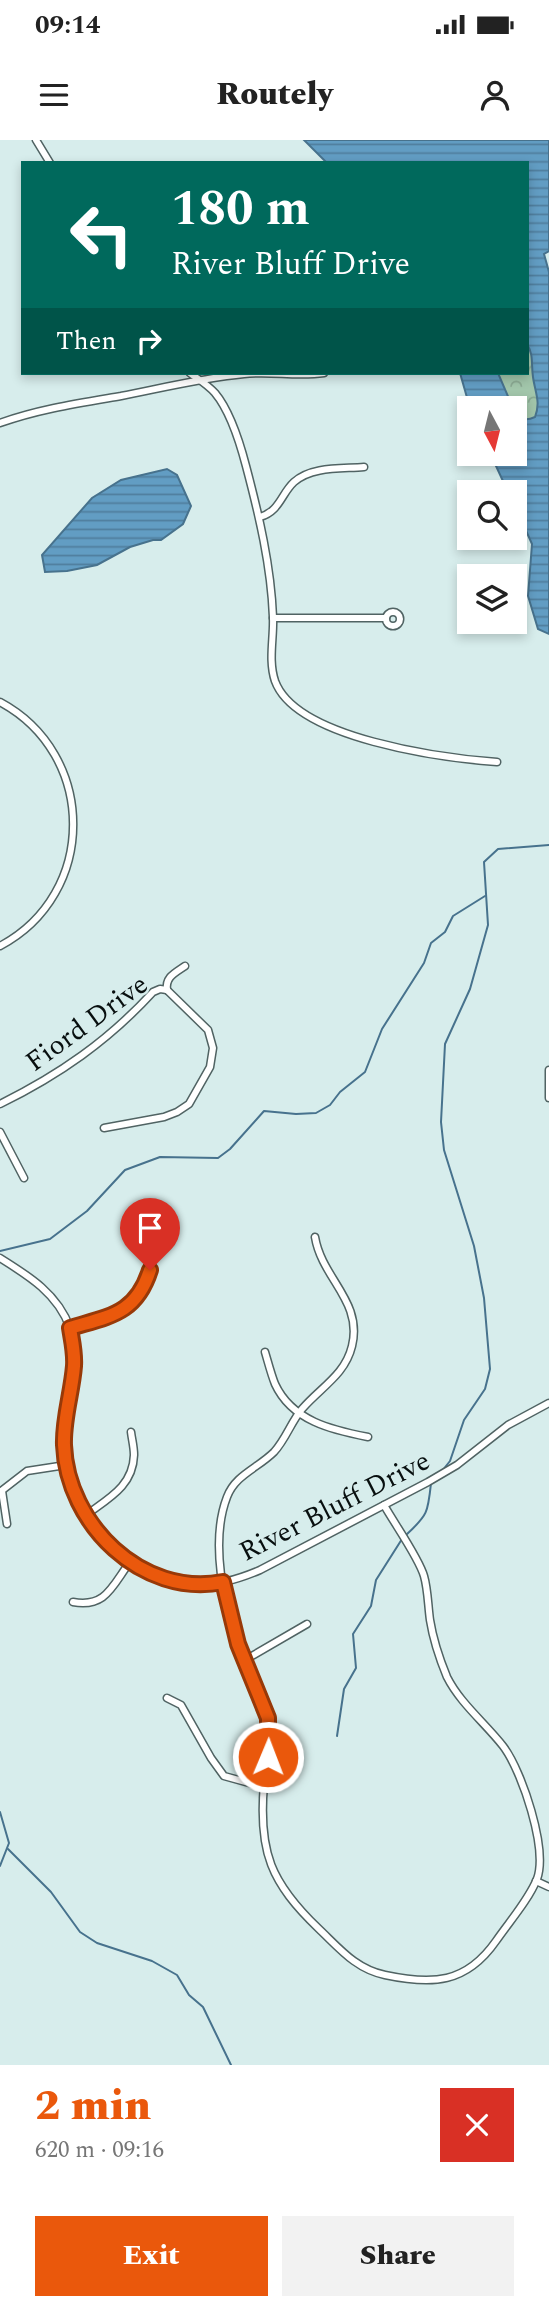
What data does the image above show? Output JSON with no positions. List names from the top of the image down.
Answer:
{
  "streets": {
    "street": ["Fiord Drive", "River Bluff Drive"]
  },
  "north": "bottom",
  "page": {
    "status": "09:14",
    "header": "Routely",
    "turn": ["180 m", "River Bluff Drive"],
    "then": "Then",
    "heading": ["2 min", "620 m · 09:16"],
    "buttons": ["Exit", "Share"]
  }
}
